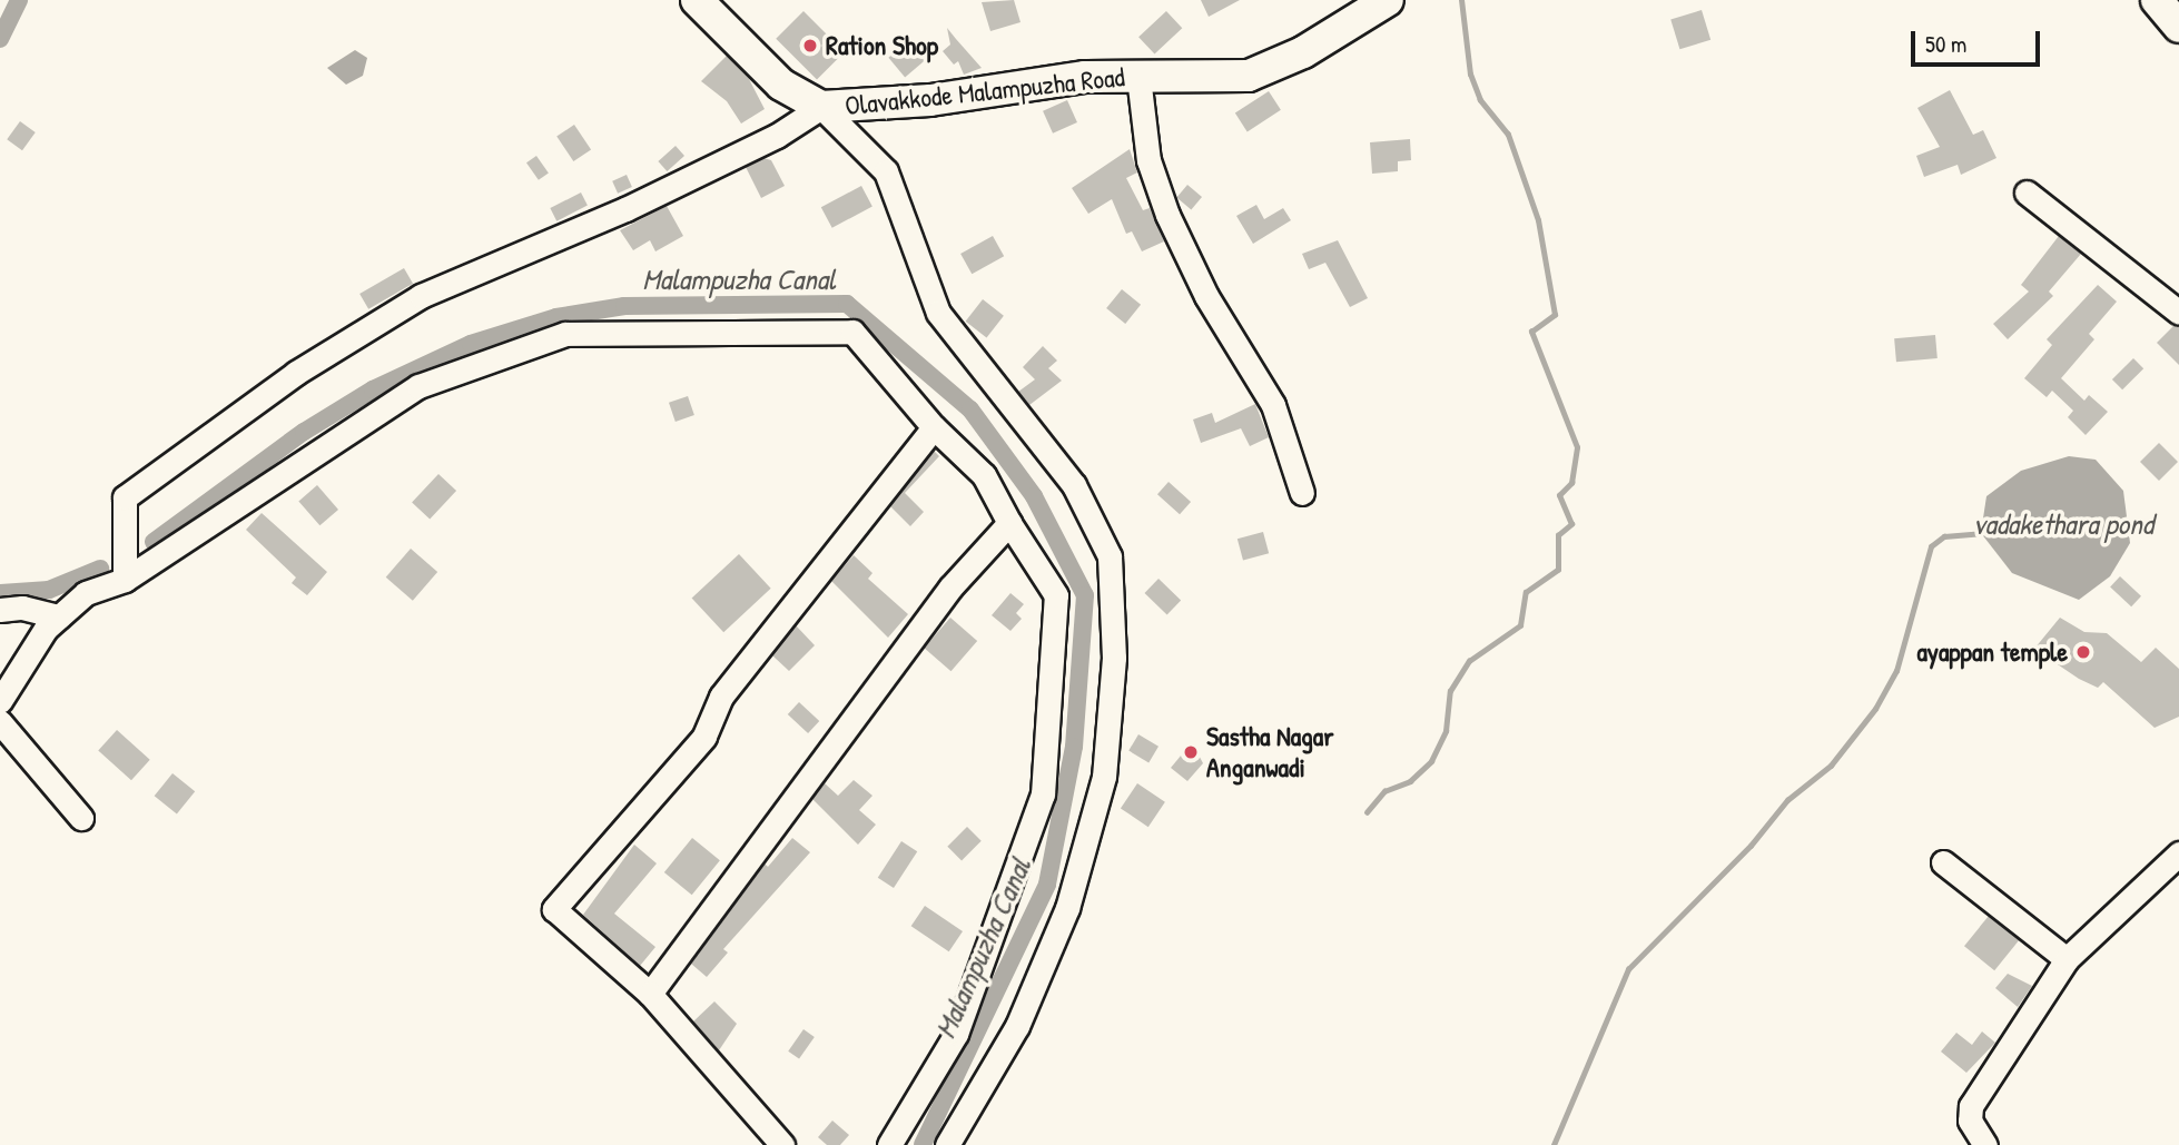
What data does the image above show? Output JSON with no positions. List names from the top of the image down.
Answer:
{
  "streets": {
    "main road": ["Olavakkode Malampuzha Road"]
  },
  "water": ["Malampuzha Canal", "vadakethara pond"],
  "places": ["Ration Shop", "ayappan temple", "Sastha Nagar Anganwadi"],
  "scale_bar": "50 m"
}
